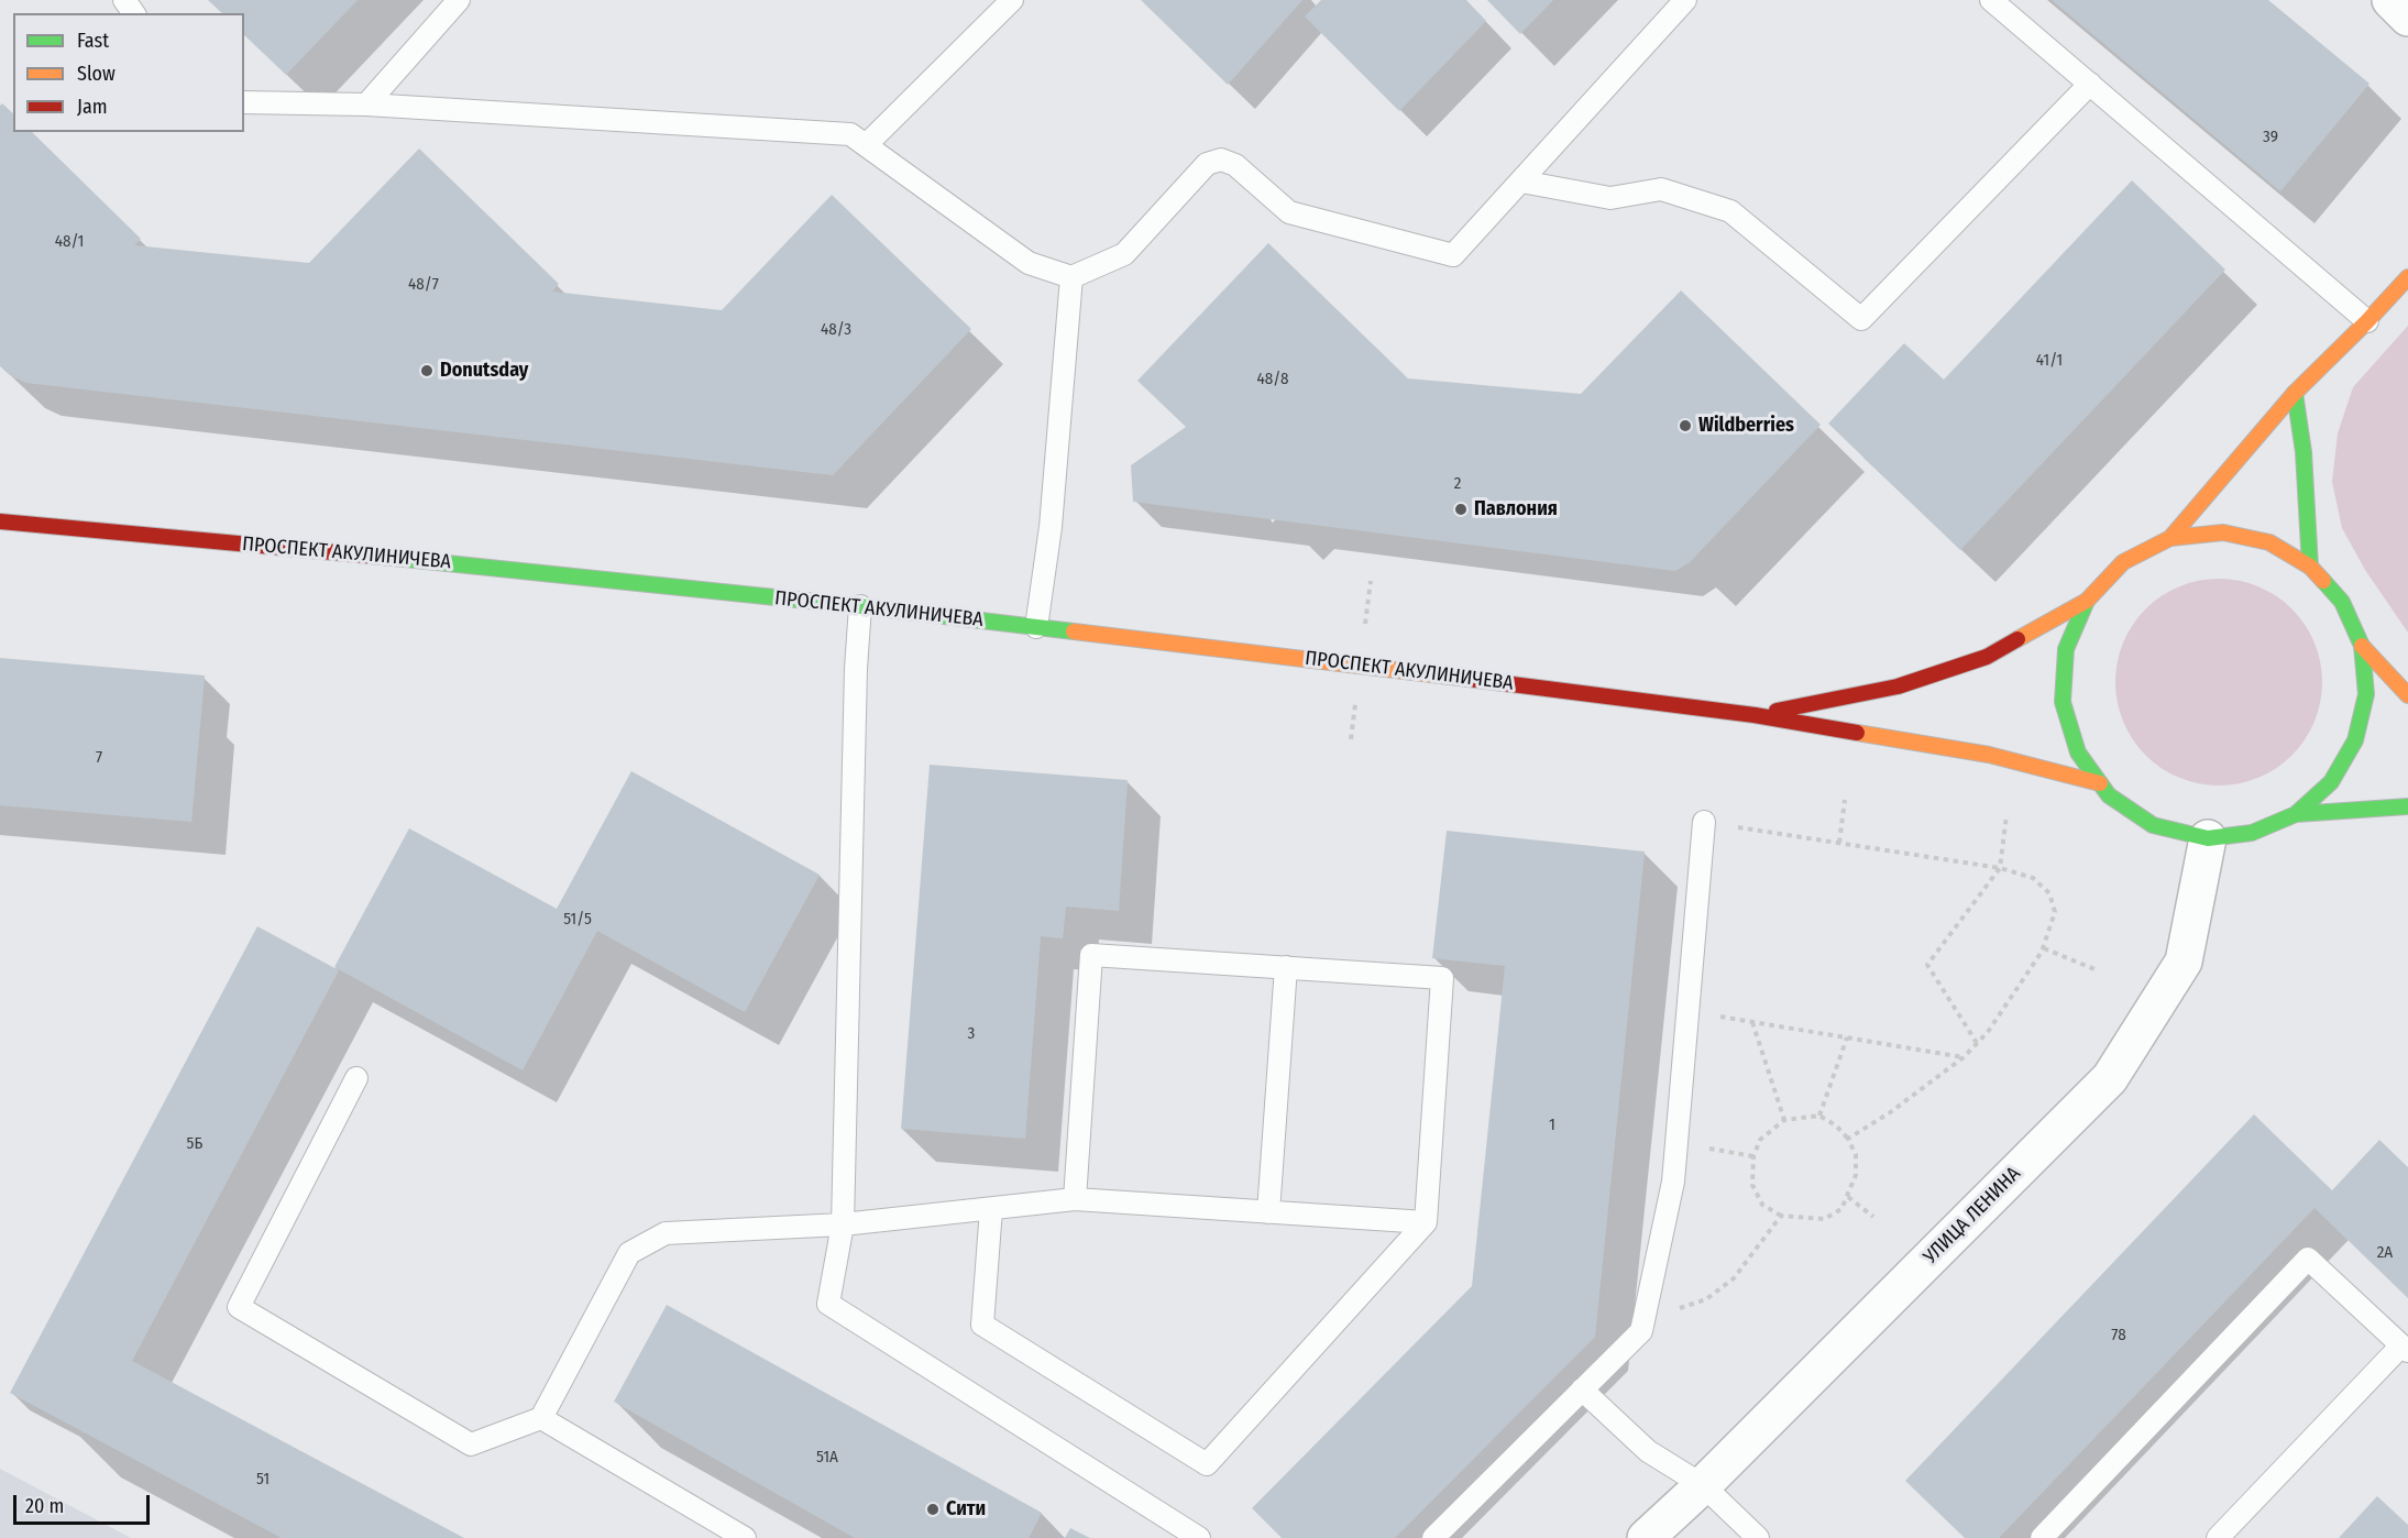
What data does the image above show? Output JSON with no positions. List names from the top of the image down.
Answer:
{
  "streets": {
    "main road": ["ПРОСПЕКТ АКУЛИНИЧЕВА"],
    "street": ["УЛИЦА ЛЕНИНА"]
  },
  "places": [
    "Donutsday",
    "Wildberries",
    "Павлония",
    "Сити"
  ],
  "house_numbers": [
    "39",
    "48/1",
    "48/7",
    "48/3",
    "41/1",
    "48/8",
    "2",
    "7",
    "51/5",
    "3",
    "1",
    "5Б",
    "2А",
    "78",
    "51А",
    "51"
  ],
  "legend": ["Fast", "Slow", "Jam"],
  "scale_bar": "20 m"
}
